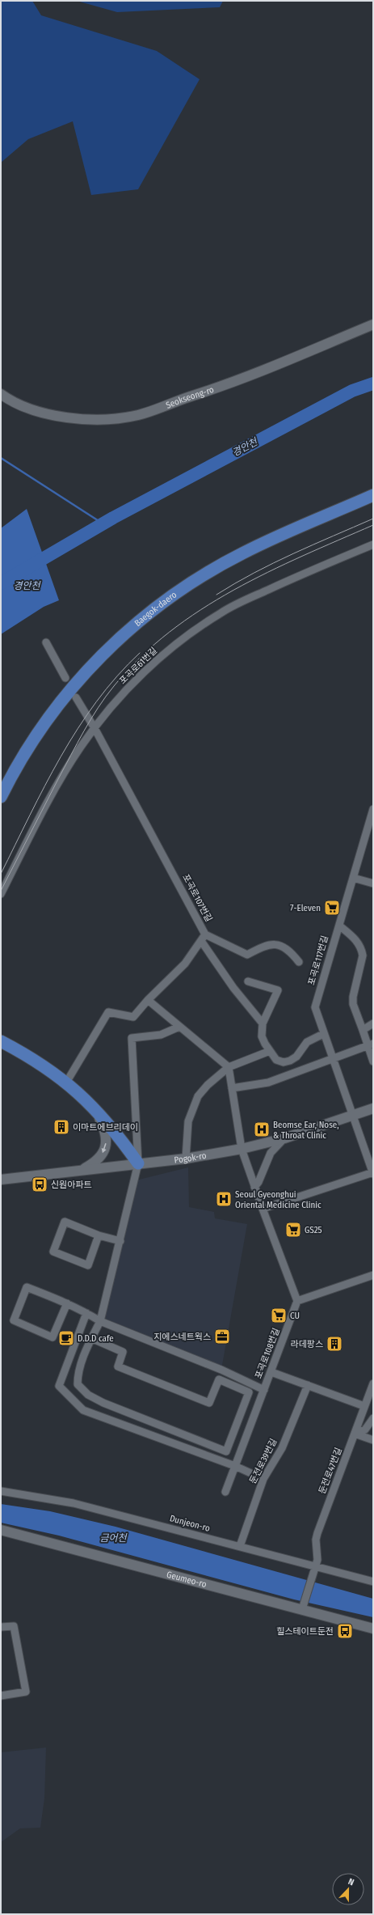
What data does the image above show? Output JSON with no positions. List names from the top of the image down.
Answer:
{
  "streets": {
    "main road": ["Baegok-daero"],
    "street": [
      "Seokseong-ro",
      "포곡로61번길",
      "포곡로107번길",
      "포곡로117번길",
      "Pogok-ro",
      "포곡로108번길",
      "둔전로39번길",
      "둔전로47번길",
      "Dunjeon-ro",
      "Geumeo-ro"
    ]
  },
  "crossings": [
    ["포곡로61번길", "포곡로107번길"],
    ["포곡로117번길", "Pogok-ro"],
    ["둔전로39번길", "Dunjeon-ro"],
    ["둔전로47번길", "Dunjeon-ro"],
    ["둔전로47번길", "Geumeo-ro"]
  ],
  "water": ["경안천", "금어천"],
  "places": {
    "supermarket": ["7-Eleven", "GS25", "CU"],
    "building": ["이마트에브리데이", "라데팡스"],
    "hospital": ["Beomse Ear, Nose, & Throat Clinic", "Seoul Gyeonghui Oriental Medicine Clinic"],
    "bus stop": ["신원아파트", "힐스테이트둔전"],
    "office": ["지에스네트웍스"],
    "cafe": ["D.D.D cafe"]
  },
  "north": "top"
}
